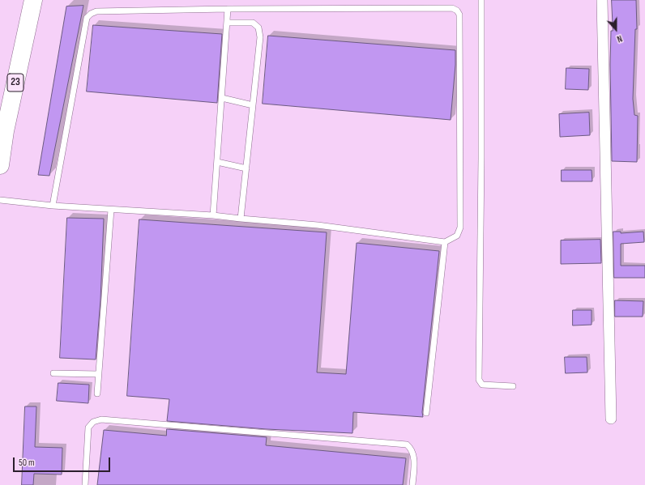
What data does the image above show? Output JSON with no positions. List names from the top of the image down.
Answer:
{
  "streets": {
    "highway": ["23"]
  },
  "scale_bar": "50 m",
  "north": "bottom"
}
